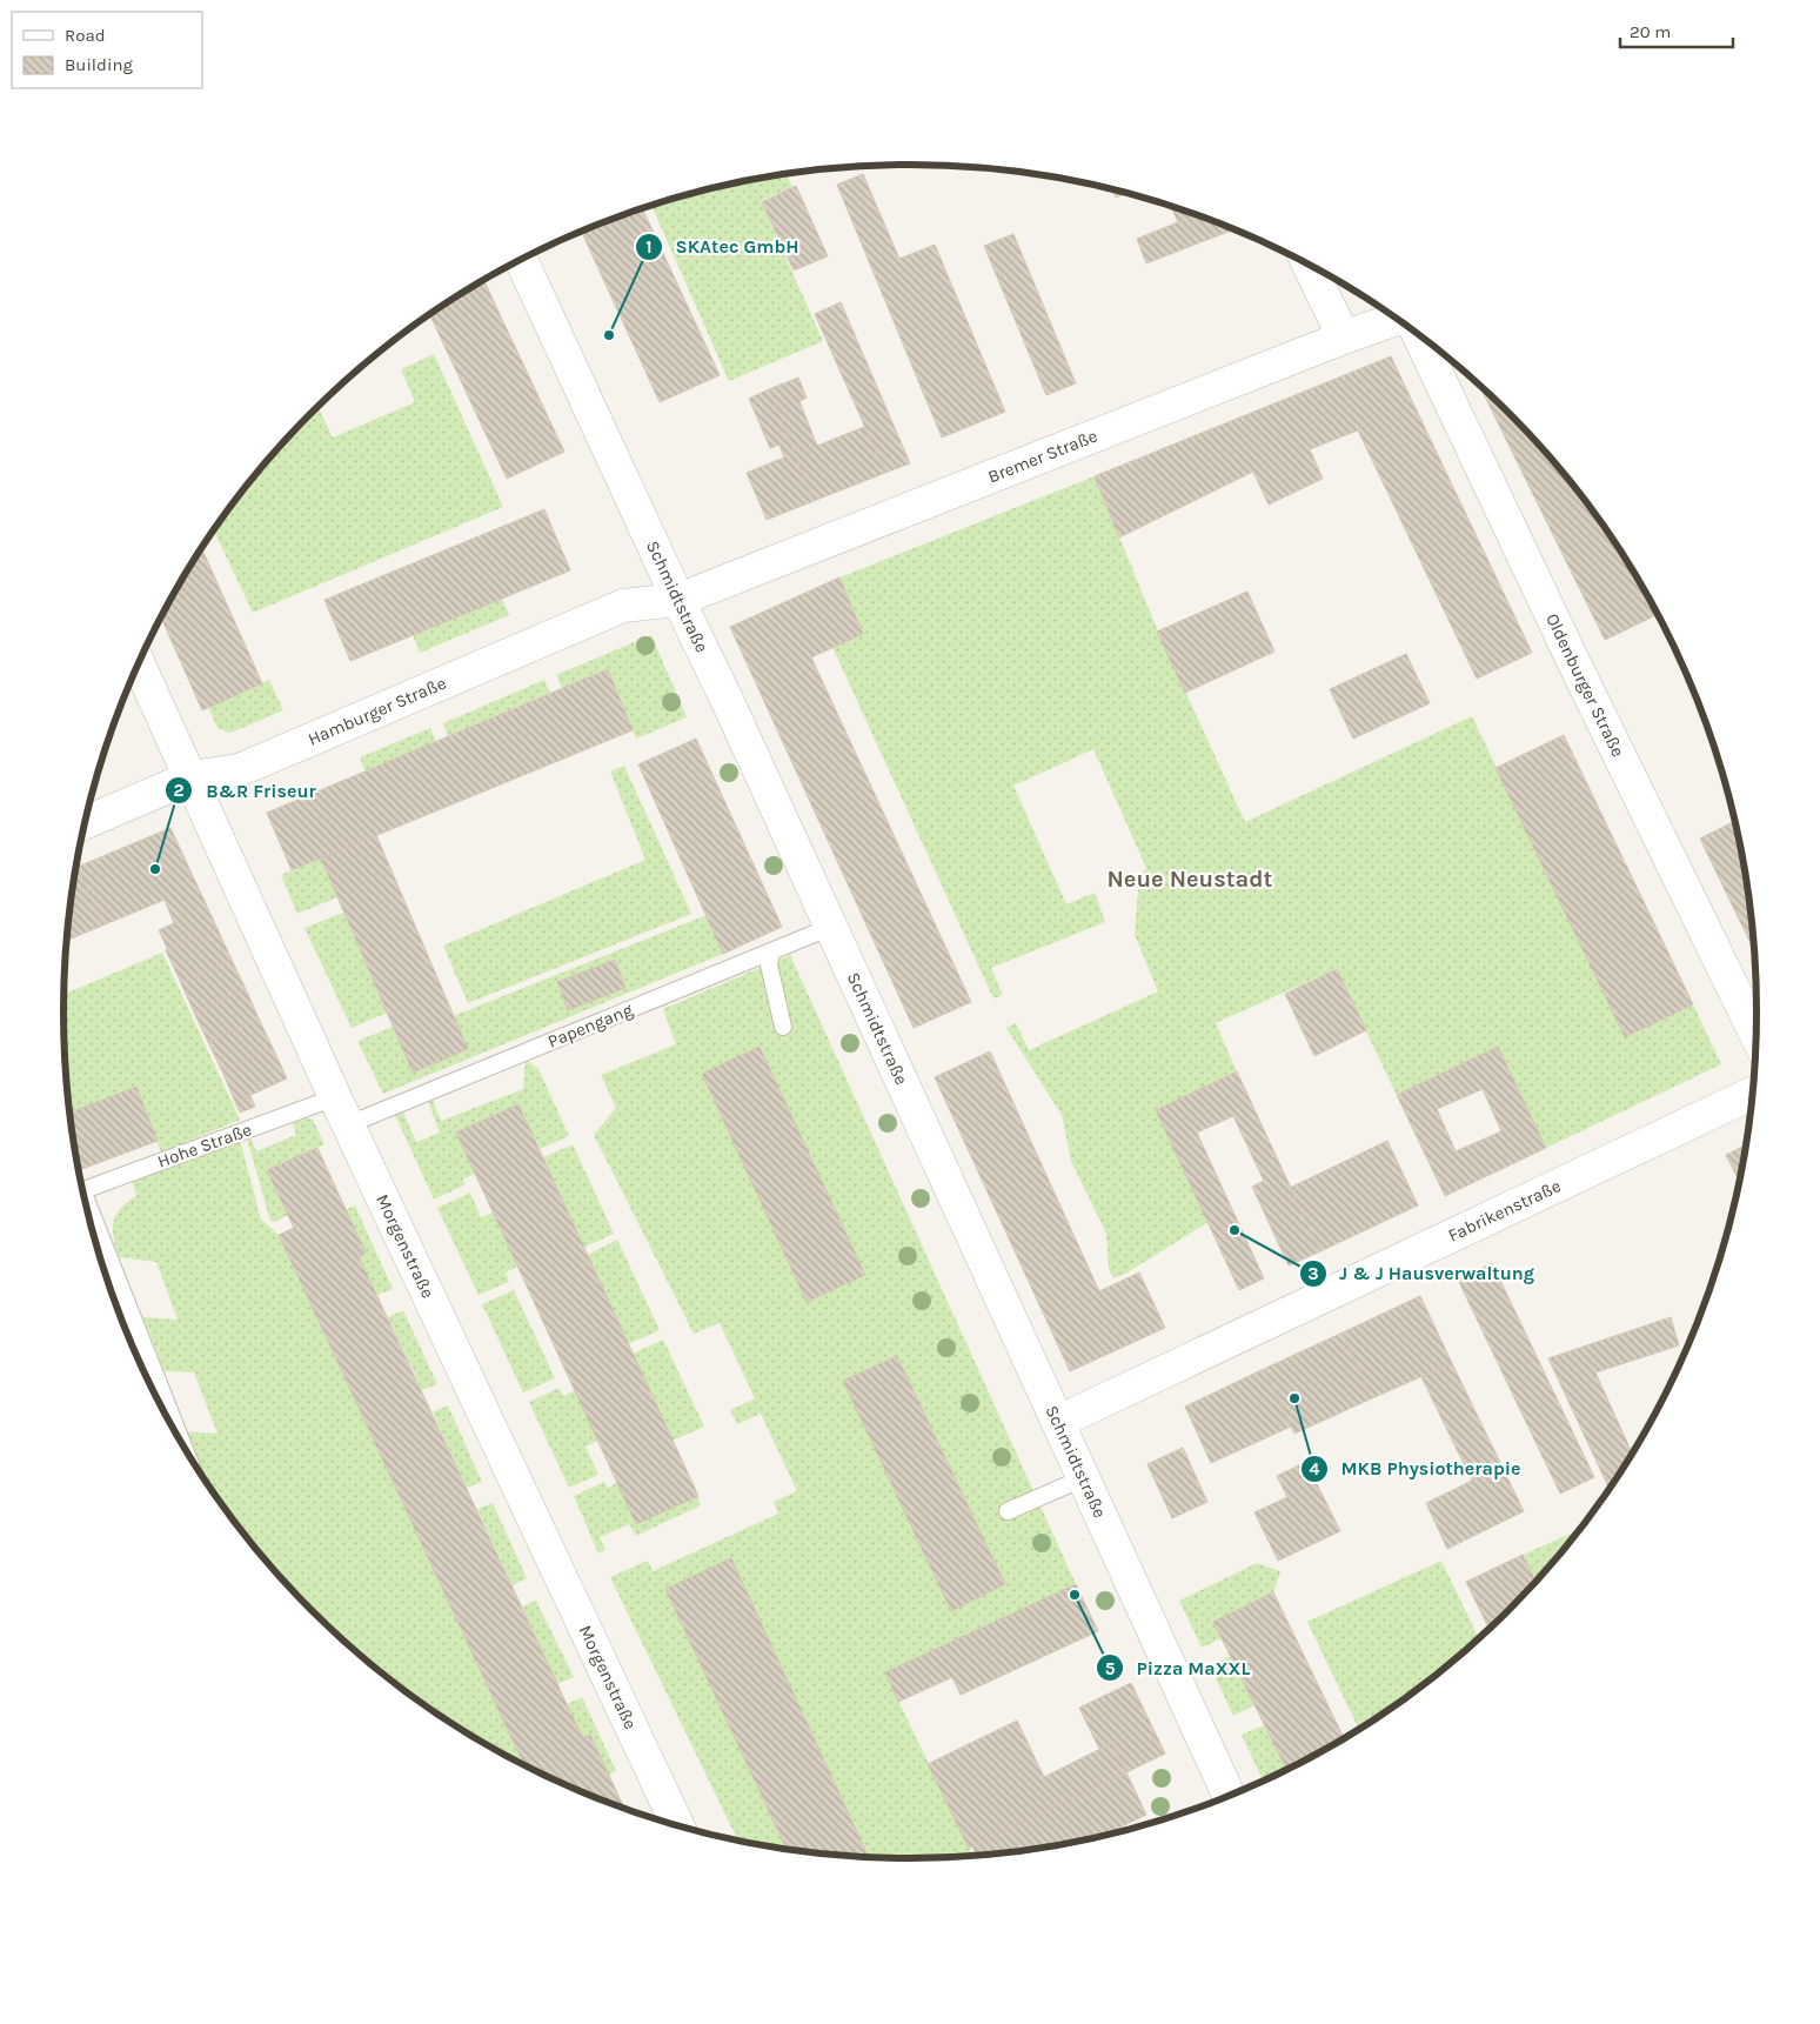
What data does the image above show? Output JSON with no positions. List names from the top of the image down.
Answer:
{
  "streets": {
    "street": [
      "Bremer Straße",
      "Schmidtstraße",
      "Oldenburger Straße",
      "Hamburger Straße",
      "Fabrikenstraße",
      "Morgenstraße"
    ],
    "lane": ["Papengang", "Hohe Straße"]
  },
  "crossings": [
    ["Bremer Straße", "Schmidtstraße"],
    ["Bremer Straße", "Hamburger Straße"],
    ["Schmidtstraße", "Hamburger Straße"],
    ["Schmidtstraße", "Papengang"],
    ["Schmidtstraße", "Fabrikenstraße"],
    ["Hamburger Straße", "Morgenstraße"],
    ["Papengang", "Hohe Straße"],
    ["Papengang", "Morgenstraße"],
    ["Hohe Straße", "Morgenstraße"]
  ],
  "districts": ["Neue Neustadt"],
  "places": [
    "SKAtec GmbH",
    "B&R Friseur",
    "J & J Hausverwaltung",
    "MKB Physiotherapie",
    "Pizza MaXXL"
  ],
  "legend": ["Road", "Building"],
  "scale_bar": "20 m"
}
